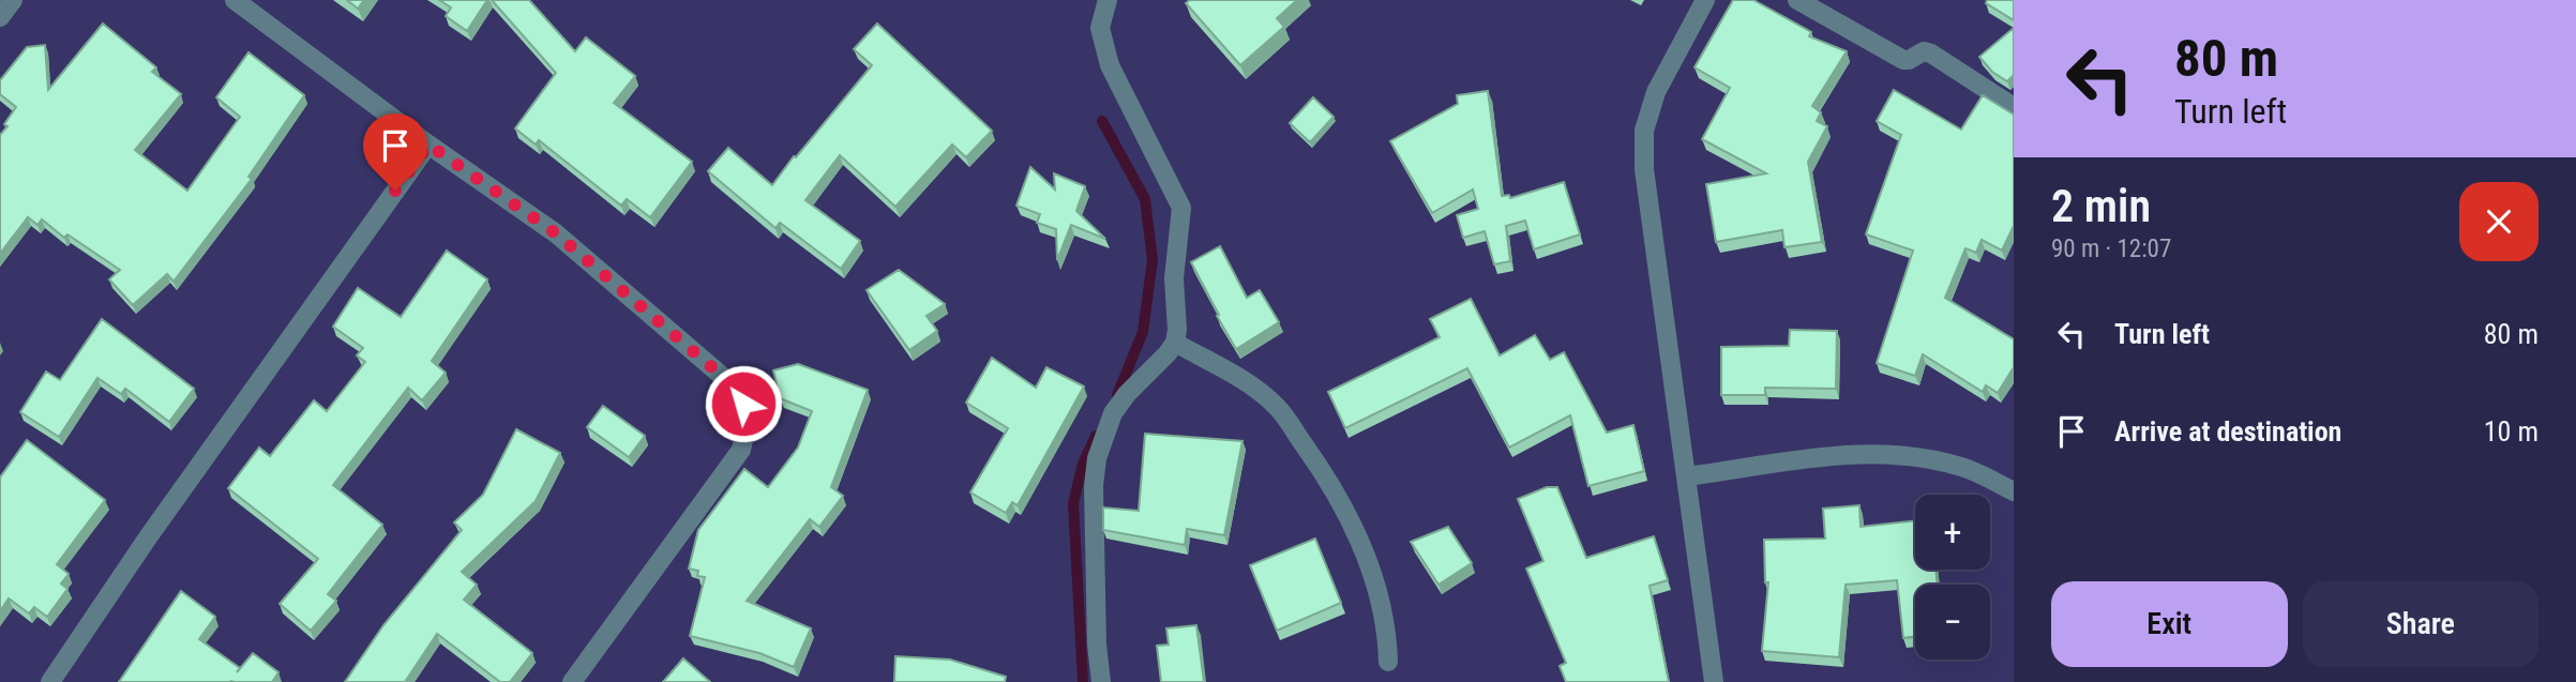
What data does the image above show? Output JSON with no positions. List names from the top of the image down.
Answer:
{
  "page": {
    "turn": ["80 m", "Turn left"],
    "heading": ["2 min", "90 m · 12:07"],
    "list": [
      {
        "name": "Turn left",
        "value": "80 m"
      },
      {
        "name": "Arrive at destination",
        "value": "10 m"
      }
    ],
    "map_buttons": ["+", "−"],
    "buttons": ["Exit", "Share"]
  }
}
